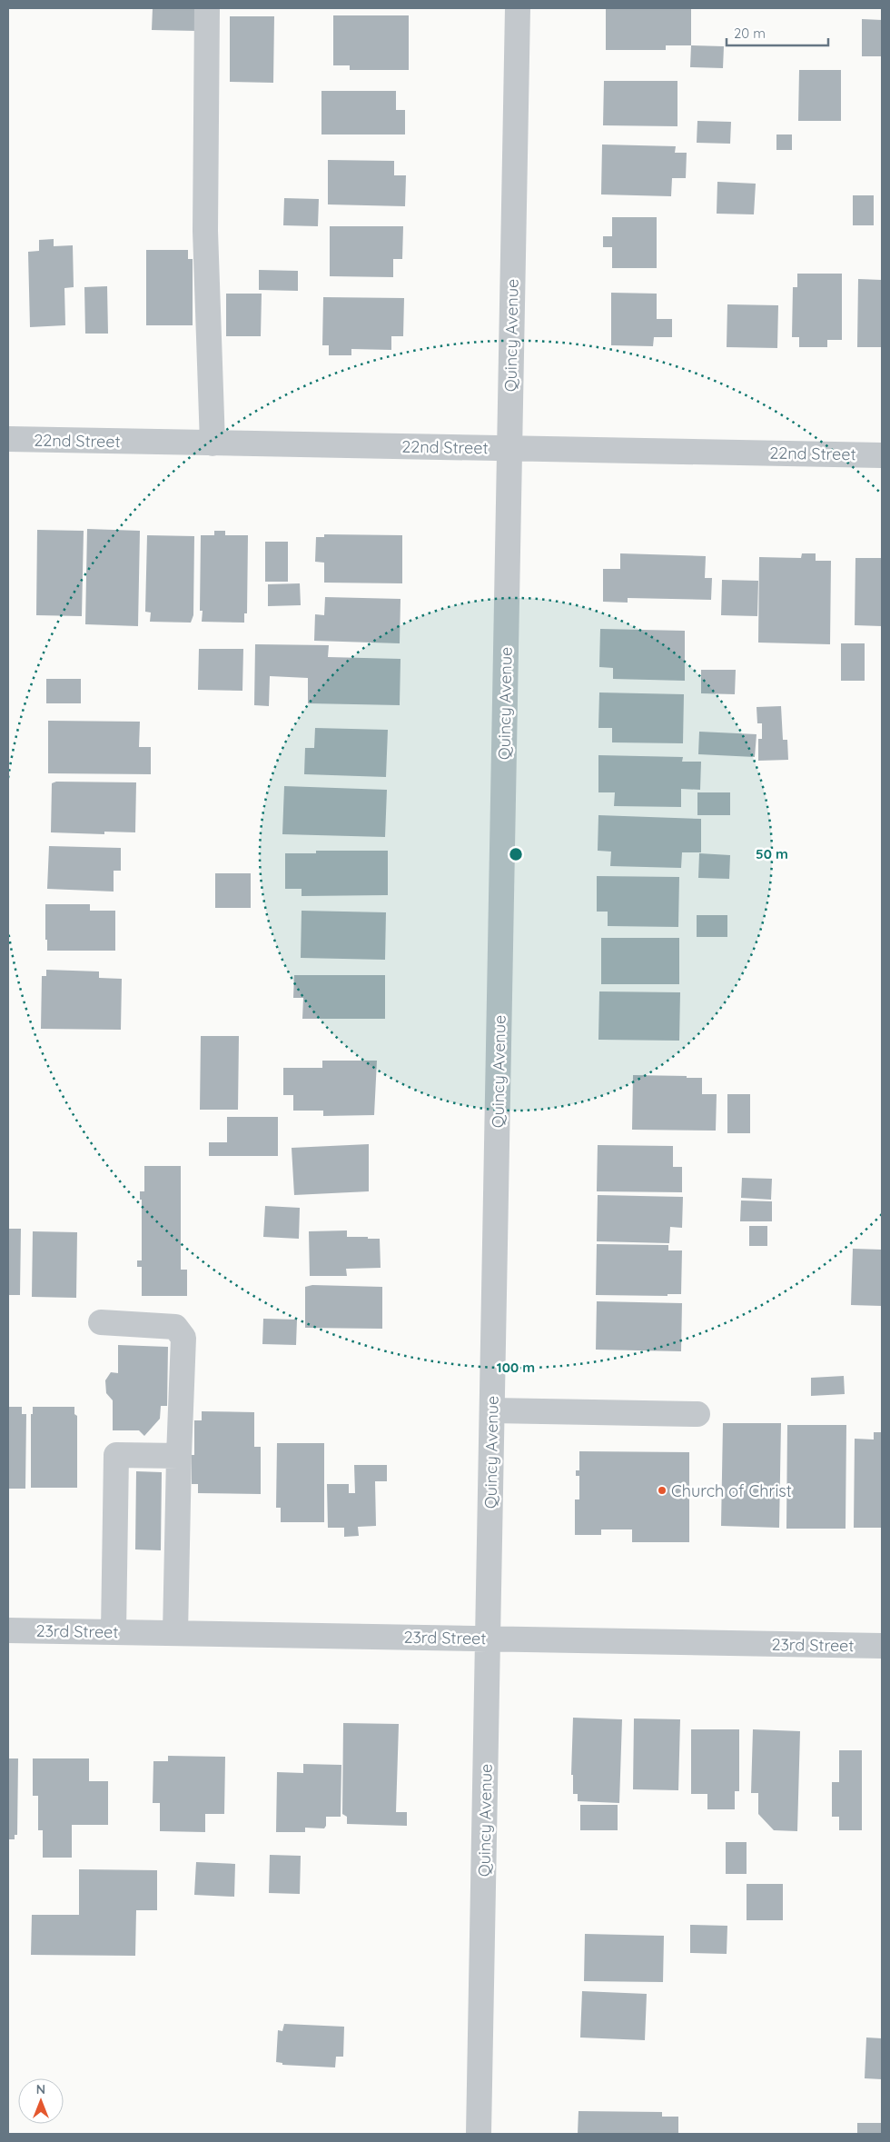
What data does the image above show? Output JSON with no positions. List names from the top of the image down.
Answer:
{
  "streets": {
    "street": ["Quincy Avenue", "22nd Street", "23rd Street"]
  },
  "crossings": [
    ["Quincy Avenue", "22nd Street"],
    ["Quincy Avenue", "23rd Street"]
  ],
  "places": ["Church of Christ"],
  "scale_bar": "20 m",
  "north": "top",
  "rings": ["50 m", "100 m"]
}
